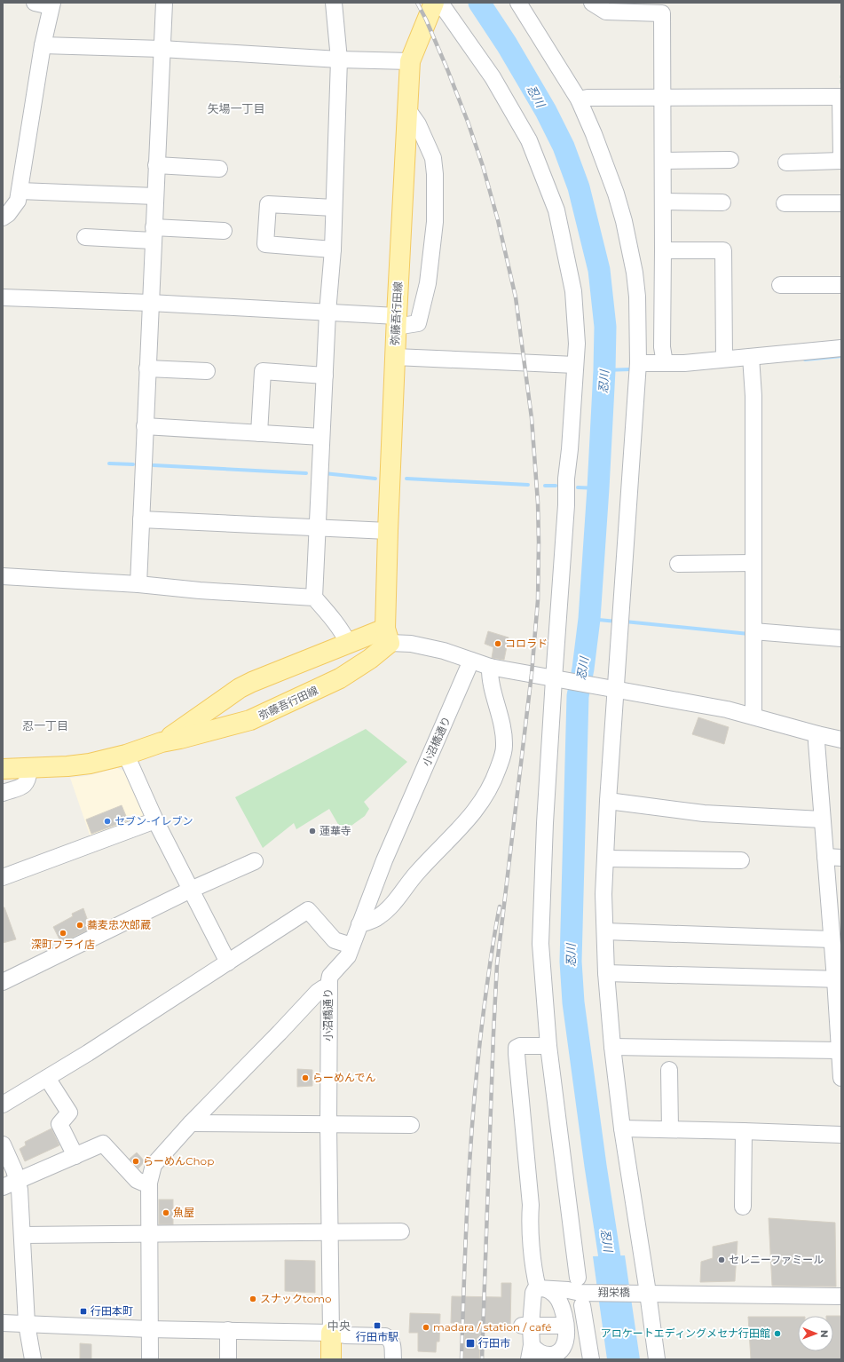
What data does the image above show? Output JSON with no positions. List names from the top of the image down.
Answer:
{
  "streets": {
    "main road": ["弥藤吾行田線", "小沼橋通り"],
    "street": ["翔栄橋"]
  },
  "districts": ["矢場一丁目", "忍一丁目", "中央"],
  "water": ["忍川"],
  "places": {
    "other": [
      "コロラド",
      "セブン-イレブン",
      "蓮華寺",
      "蕎麦忠次郎蔵",
      "深町フライ店",
      "らーめんでん",
      "らーめんChop",
      "魚屋",
      "セレニーファミール",
      "スナックtomo",
      "madara / station / café",
      "アロケートエディングメセナ行田館"
    ],
    "transit": ["行田本町", "行田市駅", "行田市"]
  },
  "north": "right"
}
